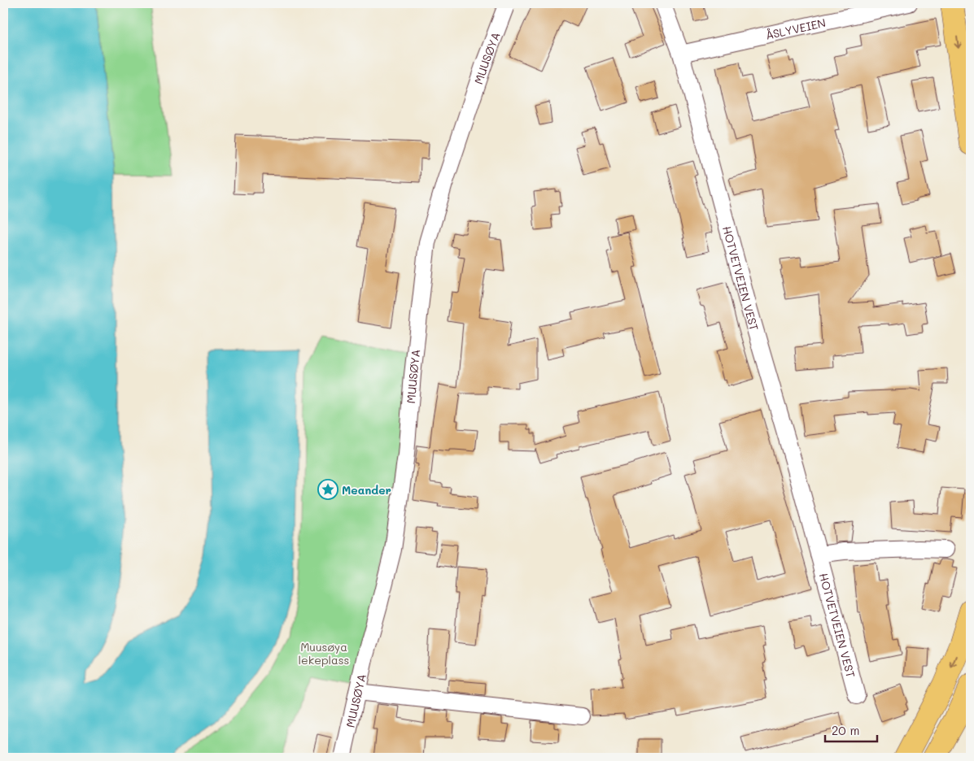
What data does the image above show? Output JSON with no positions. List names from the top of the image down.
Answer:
{
  "streets": {
    "street": ["ÅSLYVEIEN", "MUUSØYA", "HOTVETVEIEN VEST"]
  },
  "crossings": [
    ["ÅSLYVEIEN", "HOTVETVEIEN VEST"]
  ],
  "parks": ["Muusøya lekeplass"],
  "places": {
    "place": ["Meander"]
  },
  "scale_bar": "20 m"
}
